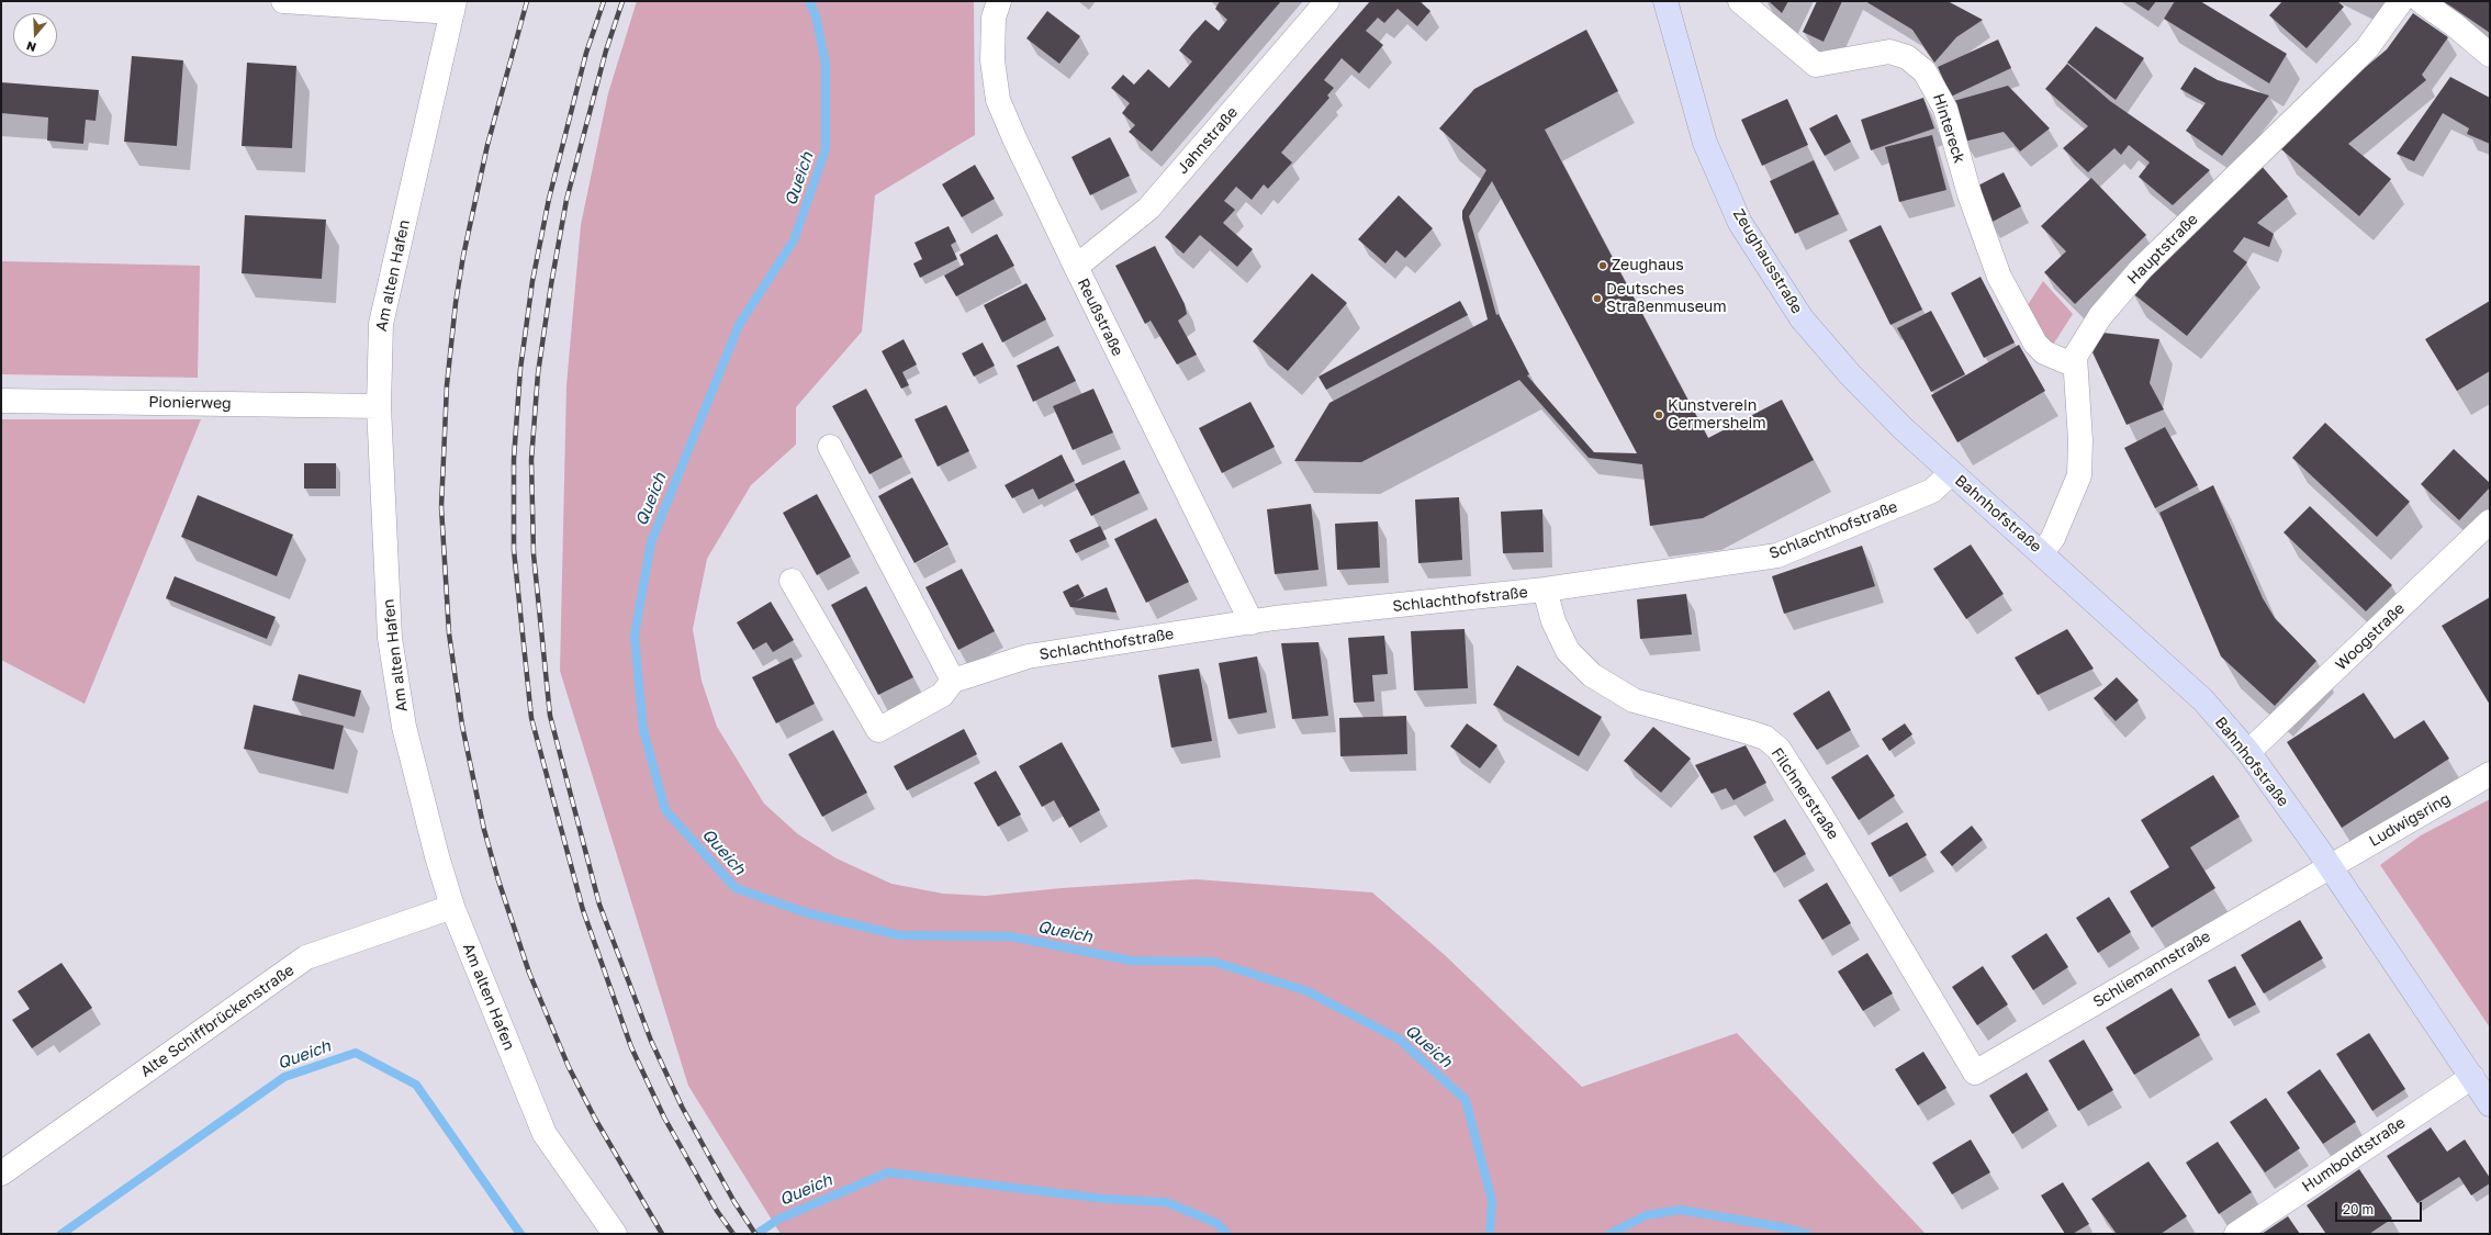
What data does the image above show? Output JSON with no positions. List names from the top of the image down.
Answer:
{
  "streets": {
    "street": [
      "Hintereck",
      "Jahnstraße",
      "Hauptstraße",
      "Zeughausstraße",
      "Am alten Hafen",
      "Reußstraße",
      "Pionierweg",
      "Bahnhofstraße",
      "Schlachthofstraße",
      "Woogstraße",
      "Filchnerstraße",
      "Ludwigsring",
      "Schliemannstraße",
      "Alte Schiffbrückenstraße",
      "Humboldtstraße"
    ]
  },
  "crossings": [
    ["Hintereck", "Hauptstraße"],
    ["Jahnstraße", "Reußstraße"],
    ["Hauptstraße", "Bahnhofstraße"],
    ["Zeughausstraße", "Bahnhofstraße"],
    ["Zeughausstraße", "Schlachthofstraße"],
    ["Am alten Hafen", "Pionierweg"],
    ["Am alten Hafen", "Alte Schiffbrückenstraße"],
    ["Reußstraße", "Schlachthofstraße"],
    ["Bahnhofstraße", "Schlachthofstraße"],
    ["Bahnhofstraße", "Woogstraße"],
    ["Bahnhofstraße", "Ludwigsring"],
    ["Bahnhofstraße", "Schliemannstraße"],
    ["Bahnhofstraße", "Humboldtstraße"],
    ["Schlachthofstraße", "Filchnerstraße"],
    ["Filchnerstraße", "Schliemannstraße"],
    ["Ludwigsring", "Schliemannstraße"]
  ],
  "water": ["Queich"],
  "places": ["Zeughaus", "Deutsches Straßenmuseum", "Kunstverein Germersheim"],
  "scale_bar": "20 m",
  "north": "bottom"
}
